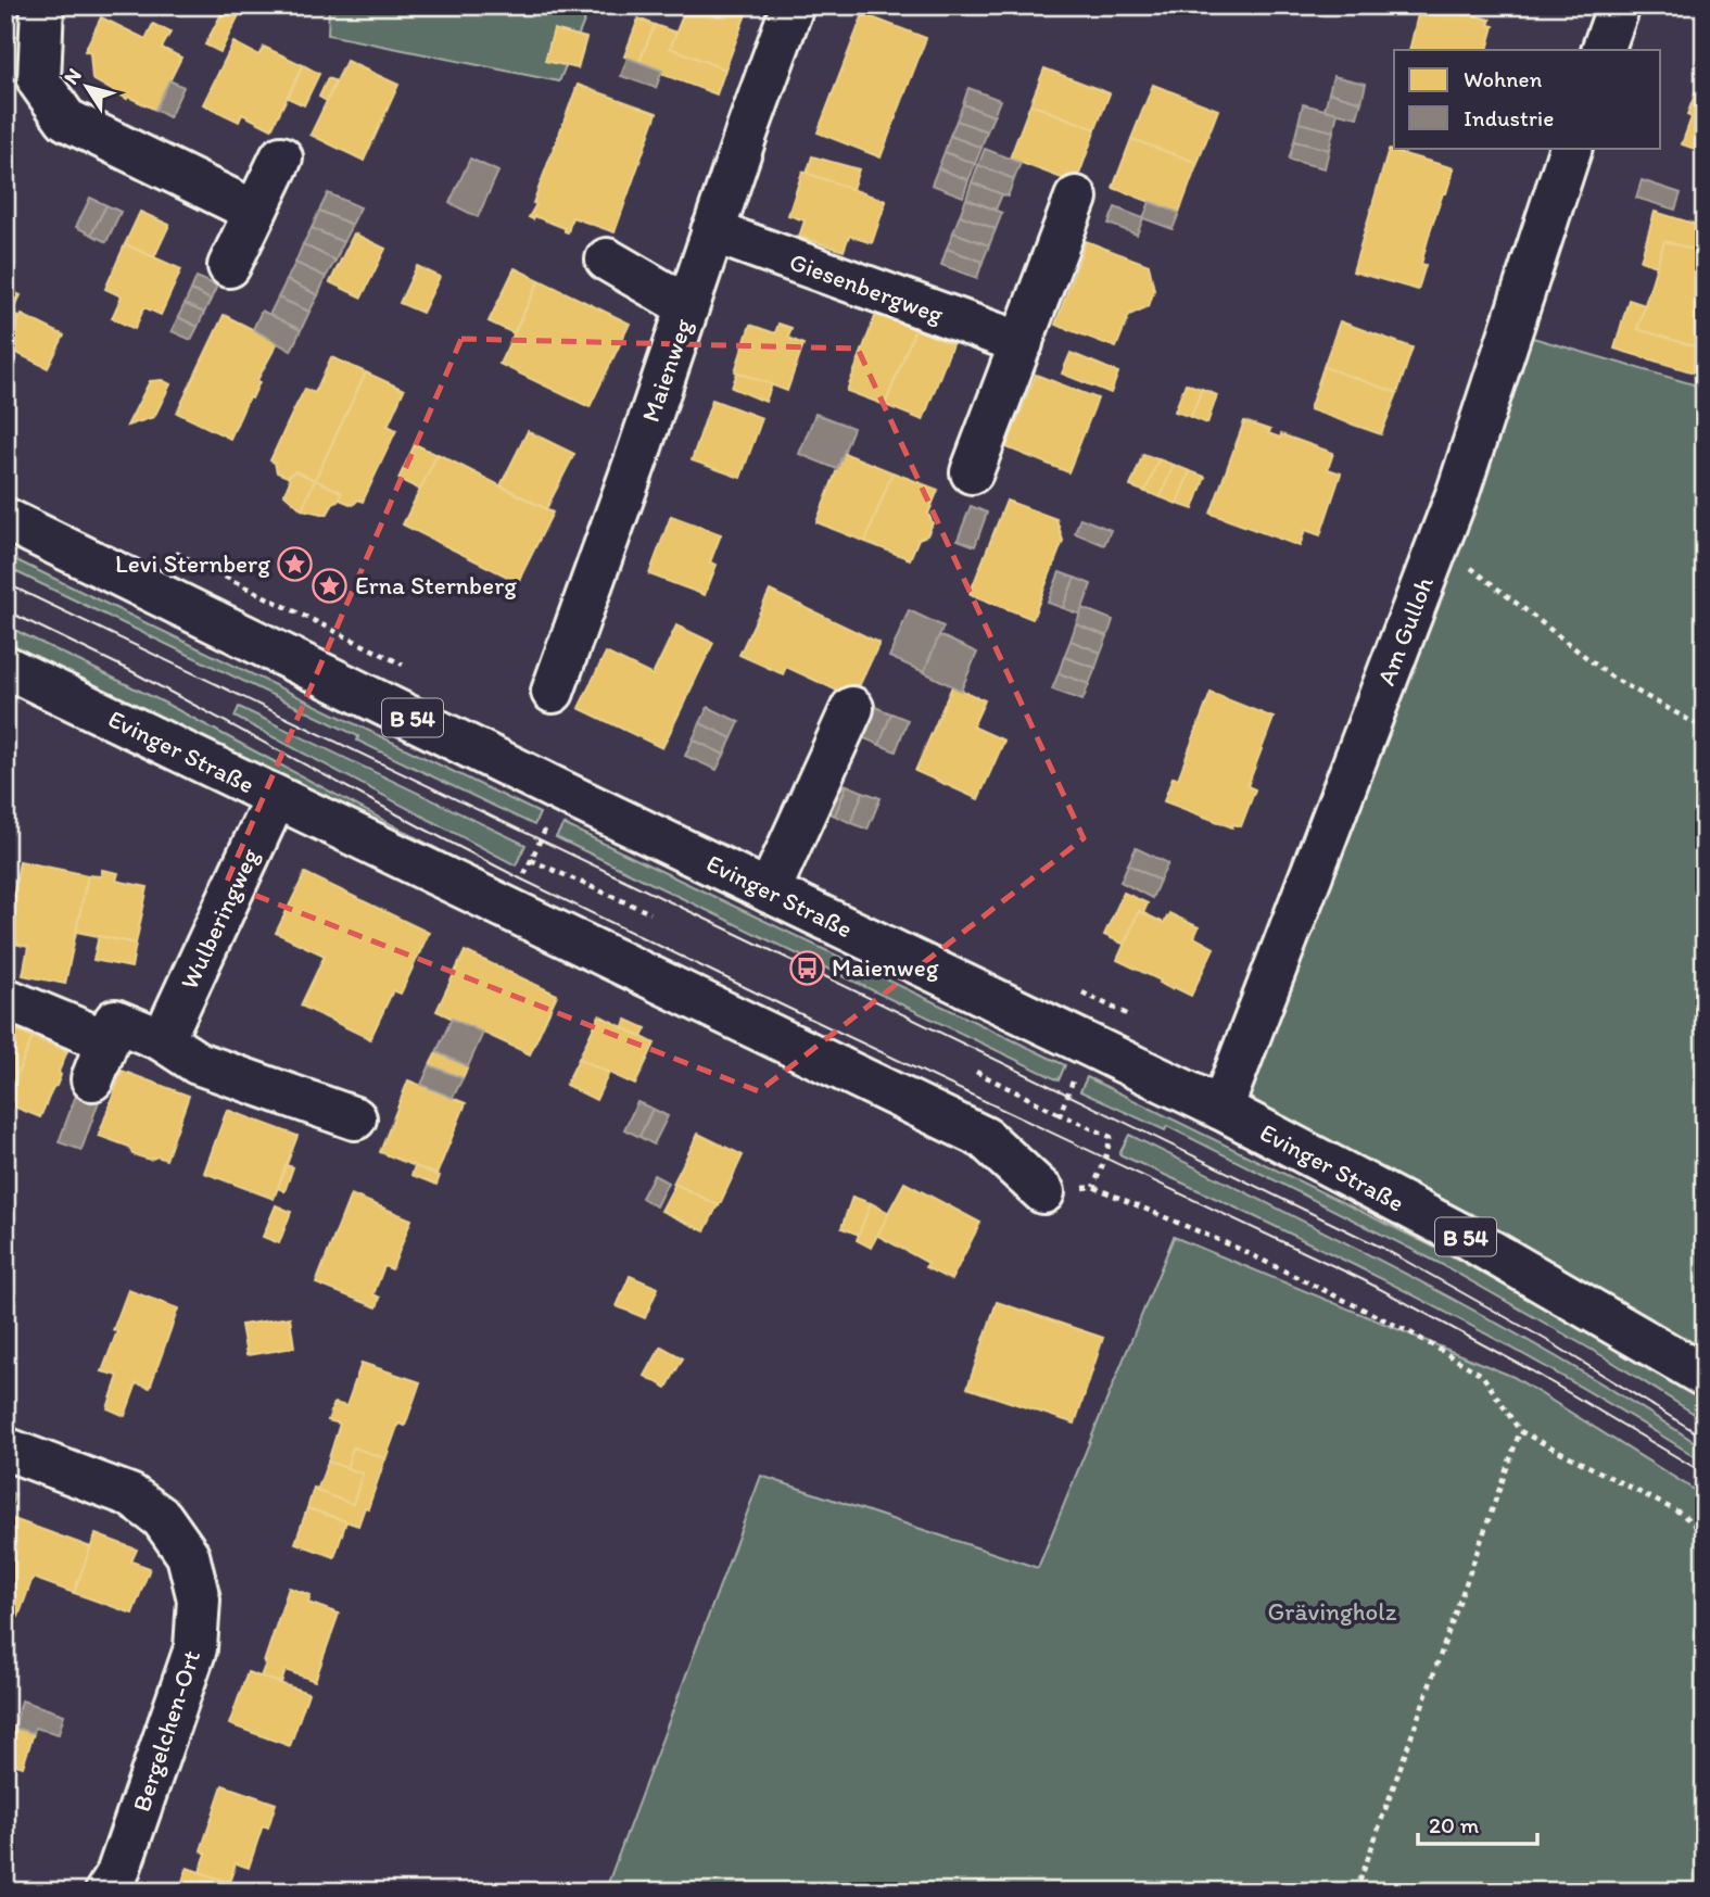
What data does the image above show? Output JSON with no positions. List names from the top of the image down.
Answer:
{
  "streets": {
    "street": [
      "Giesenbergweg",
      "Maienweg",
      "Am Gulloh",
      "B 54",
      "Evinger Straße",
      "Wulberingweg",
      "Bergelchen-Ort"
    ]
  },
  "crossings": [
    ["Giesenbergweg", "Maienweg"],
    ["Am Gulloh", "Evinger Straße"],
    ["Evinger Straße", "Wulberingweg"]
  ],
  "parks": ["Grävingholz"],
  "places": {
    "place": ["Levi Sternberg", "Erna Sternberg"],
    "bus stop": ["Maienweg"]
  },
  "legend": ["Wohnen", "Industrie"],
  "scale_bar": "20 m",
  "north": "top left"
}
